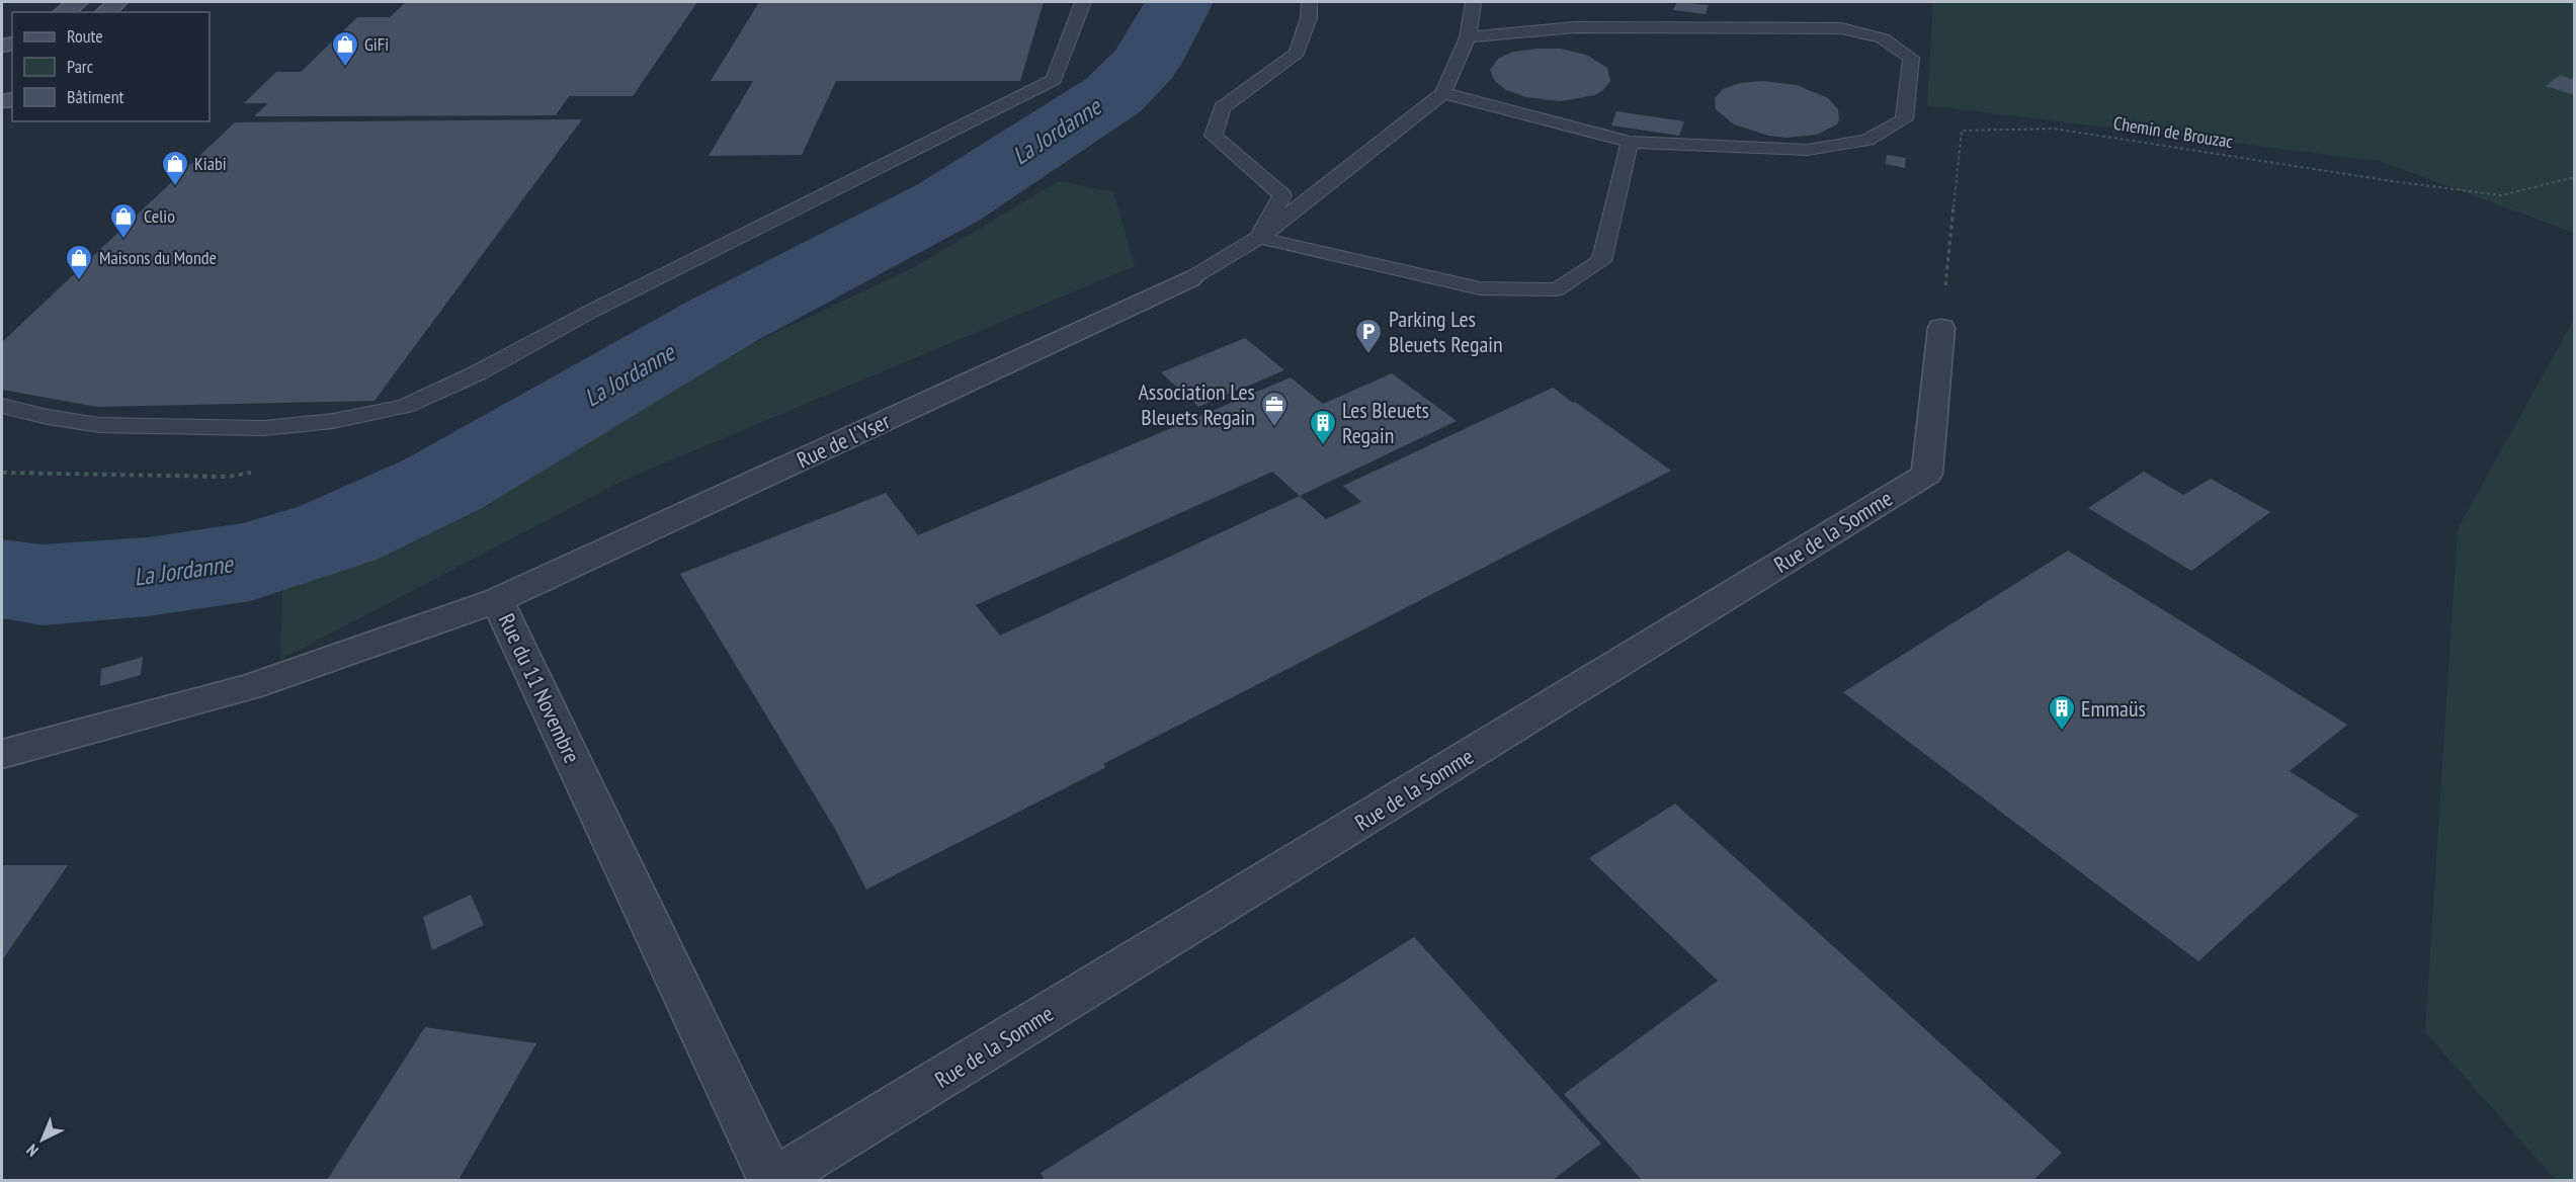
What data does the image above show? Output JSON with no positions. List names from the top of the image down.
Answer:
{
  "streets": {
    "street": ["Rue de l'Yser", "Rue de la Somme", "Rue du 11 Novembre"],
    "path": ["Chemin de Brouzac"]
  },
  "crossings": [
    ["Chemin de Brouzac", "Rue de la Somme"],
    ["Rue de l'Yser", "Rue du 11 Novembre"],
    ["Rue de la Somme", "Rue du 11 Novembre"]
  ],
  "water": ["La Jordanne"],
  "places": {
    "shop": [
      "GiFi",
      "Kiabi",
      "Celio",
      "Maisons du Monde"
    ],
    "parking": ["Parking Les Bleuets Regain"],
    "office": ["Association Les Bleuets Regain"],
    "building": ["Les Bleuets Regain", "Emmaüs"]
  },
  "legend": ["Route", "Parc", "Bâtiment"],
  "north": "bottom left"
}
